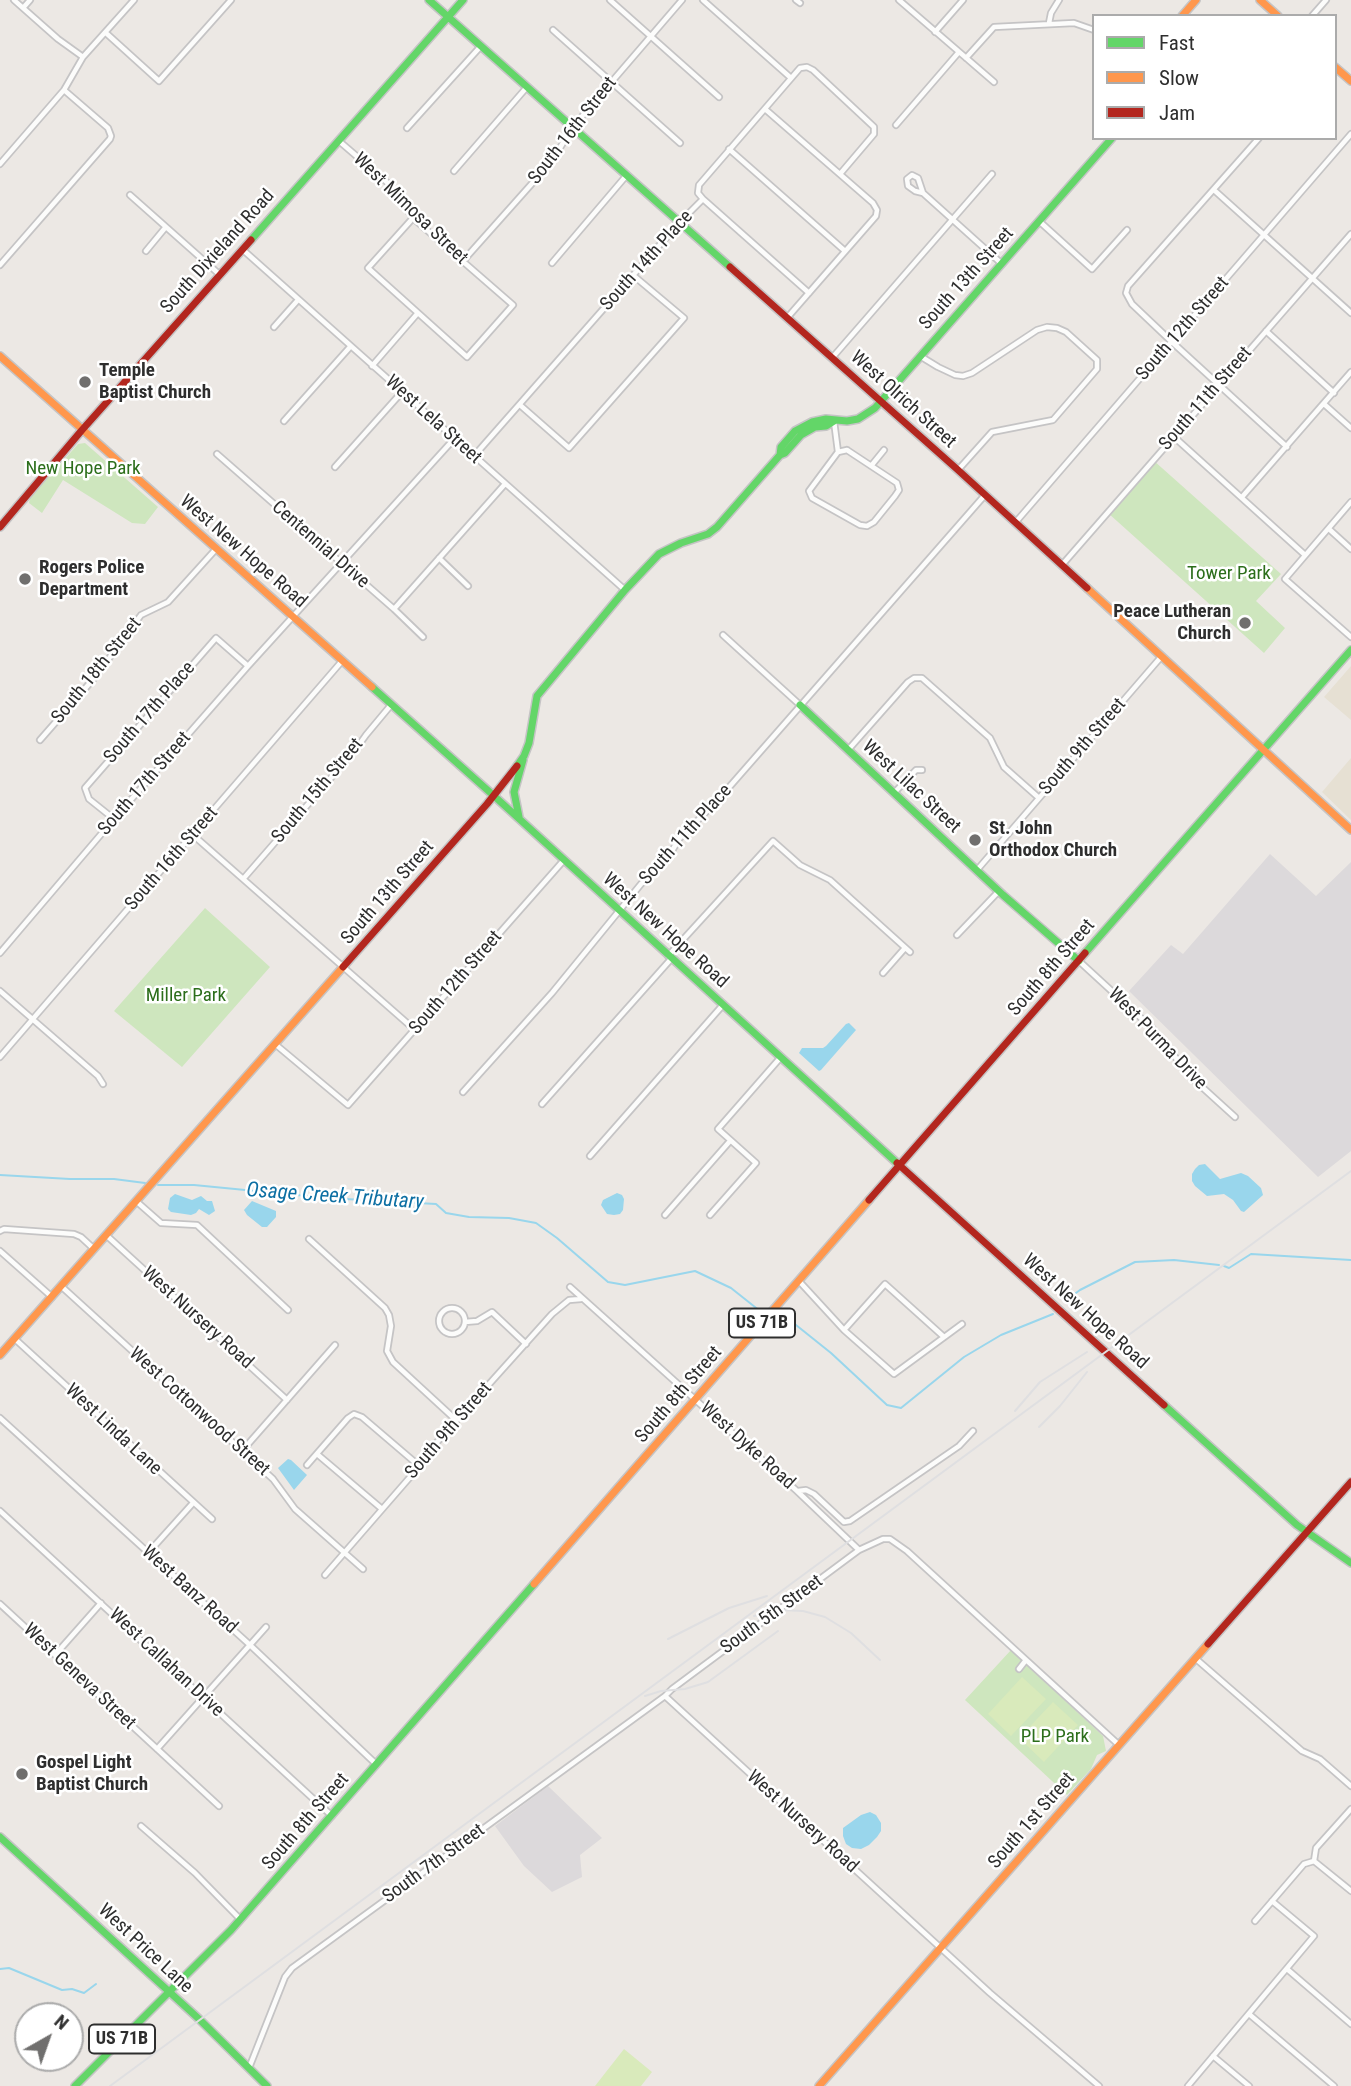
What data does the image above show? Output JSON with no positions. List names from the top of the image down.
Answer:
{
  "streets": {
    "main road": [
      "South Dixieland Road",
      "South 13th Street",
      "West Olrich Street",
      "West New Hope Road",
      "West Lilac Street",
      "South 8th Street",
      "US 71B",
      "South 1st Street",
      "West Price Lane"
    ],
    "street": [
      "South 16th Street",
      "West Mimosa Street",
      "South 14th Place",
      "South 12th Street",
      "South 11th Street",
      "West Lela Street",
      "Centennial Drive",
      "South 18th Street",
      "South 17th Place",
      "South 9th Street",
      "South 17th Street",
      "South 15th Street",
      "South 11th Place",
      "West Purma Drive",
      "West Nursery Road",
      "West Cottonwood Street",
      "West Linda Lane",
      "West Dyke Road",
      "West Banz Road",
      "South 5th Street",
      "West Callahan Drive",
      "West Geneva Street",
      "South 7th Street"
    ]
  },
  "crossings": [
    ["South 16th Street", "West Mimosa Street"],
    ["South 16th Street", "West Olrich Street"],
    ["South 16th Street", "West New Hope Road"],
    ["West Mimosa Street", "South Dixieland Road"],
    ["South Dixieland Road", "West Olrich Street"],
    ["South Dixieland Road", "West Lela Street"],
    ["South Dixieland Road", "West New Hope Road"],
    ["South 14th Place", "West Olrich Street"],
    ["South 14th Place", "West Lela Street"],
    ["South 13th Street", "South 12th Street"],
    ["South 13th Street", "West Olrich Street"],
    ["South 13th Street", "West Lela Street"],
    ["South 13th Street", "West New Hope Road"],
    ["South 13th Street", "West Nursery Road"],
    ["South 13th Street", "West Cottonwood Street"],
    ["South 13th Street", "West Linda Lane"],
    ["South 12th Street", "West Olrich Street"],
    ["South 12th Street", "West New Hope Road"],
    ["South 11th Street", "West Olrich Street"],
    ["West Olrich Street", "South 9th Street"],
    ["West Olrich Street", "South 11th Place"],
    ["West Olrich Street", "South 8th Street"],
    ["West New Hope Road", "South 18th Street"],
    ["West New Hope Road", "South 17th Street"],
    ["West New Hope Road", "South 15th Street"],
    ["West New Hope Road", "South 11th Place"],
    ["West New Hope Road", "South 8th Street"],
    ["West New Hope Road", "South 1st Street"],
    ["South 17th Place", "South 17th Street"],
    ["South 9th Street", "West Lilac Street"],
    ["South 9th Street", "West Cottonwood Street"],
    ["South 9th Street", "West Dyke Road"],
    ["West Lilac Street", "South 11th Place"],
    ["West Lilac Street", "South 8th Street"],
    ["West Lilac Street", "West Purma Drive"],
    ["South 8th Street", "West Purma Drive"],
    ["South 8th Street", "West Dyke Road"],
    ["South 8th Street", "West Banz Road"],
    ["South 8th Street", "West Callahan Drive"],
    ["South 8th Street", "West Price Lane"],
    ["West Nursery Road", "South 5th Street"],
    ["West Nursery Road", "South 1st Street"],
    ["West Nursery Road", "South 7th Street"],
    ["West Dyke Road", "South 5th Street"],
    ["South 5th Street", "South 7th Street"],
    ["South 7th Street", "West Price Lane"]
  ],
  "water": ["Osage Creek Tributary"],
  "parks": [
    "New Hope Park",
    "Tower Park",
    "Miller Park",
    "PLP Park"
  ],
  "places": [
    "Temple Baptist Church",
    "Rogers Police Department",
    "Peace Lutheran Church",
    "St. John Orthodox Church",
    "Gospel Light Baptist Church"
  ],
  "legend": ["Fast", "Slow", "Jam"],
  "north": "top right"
}
